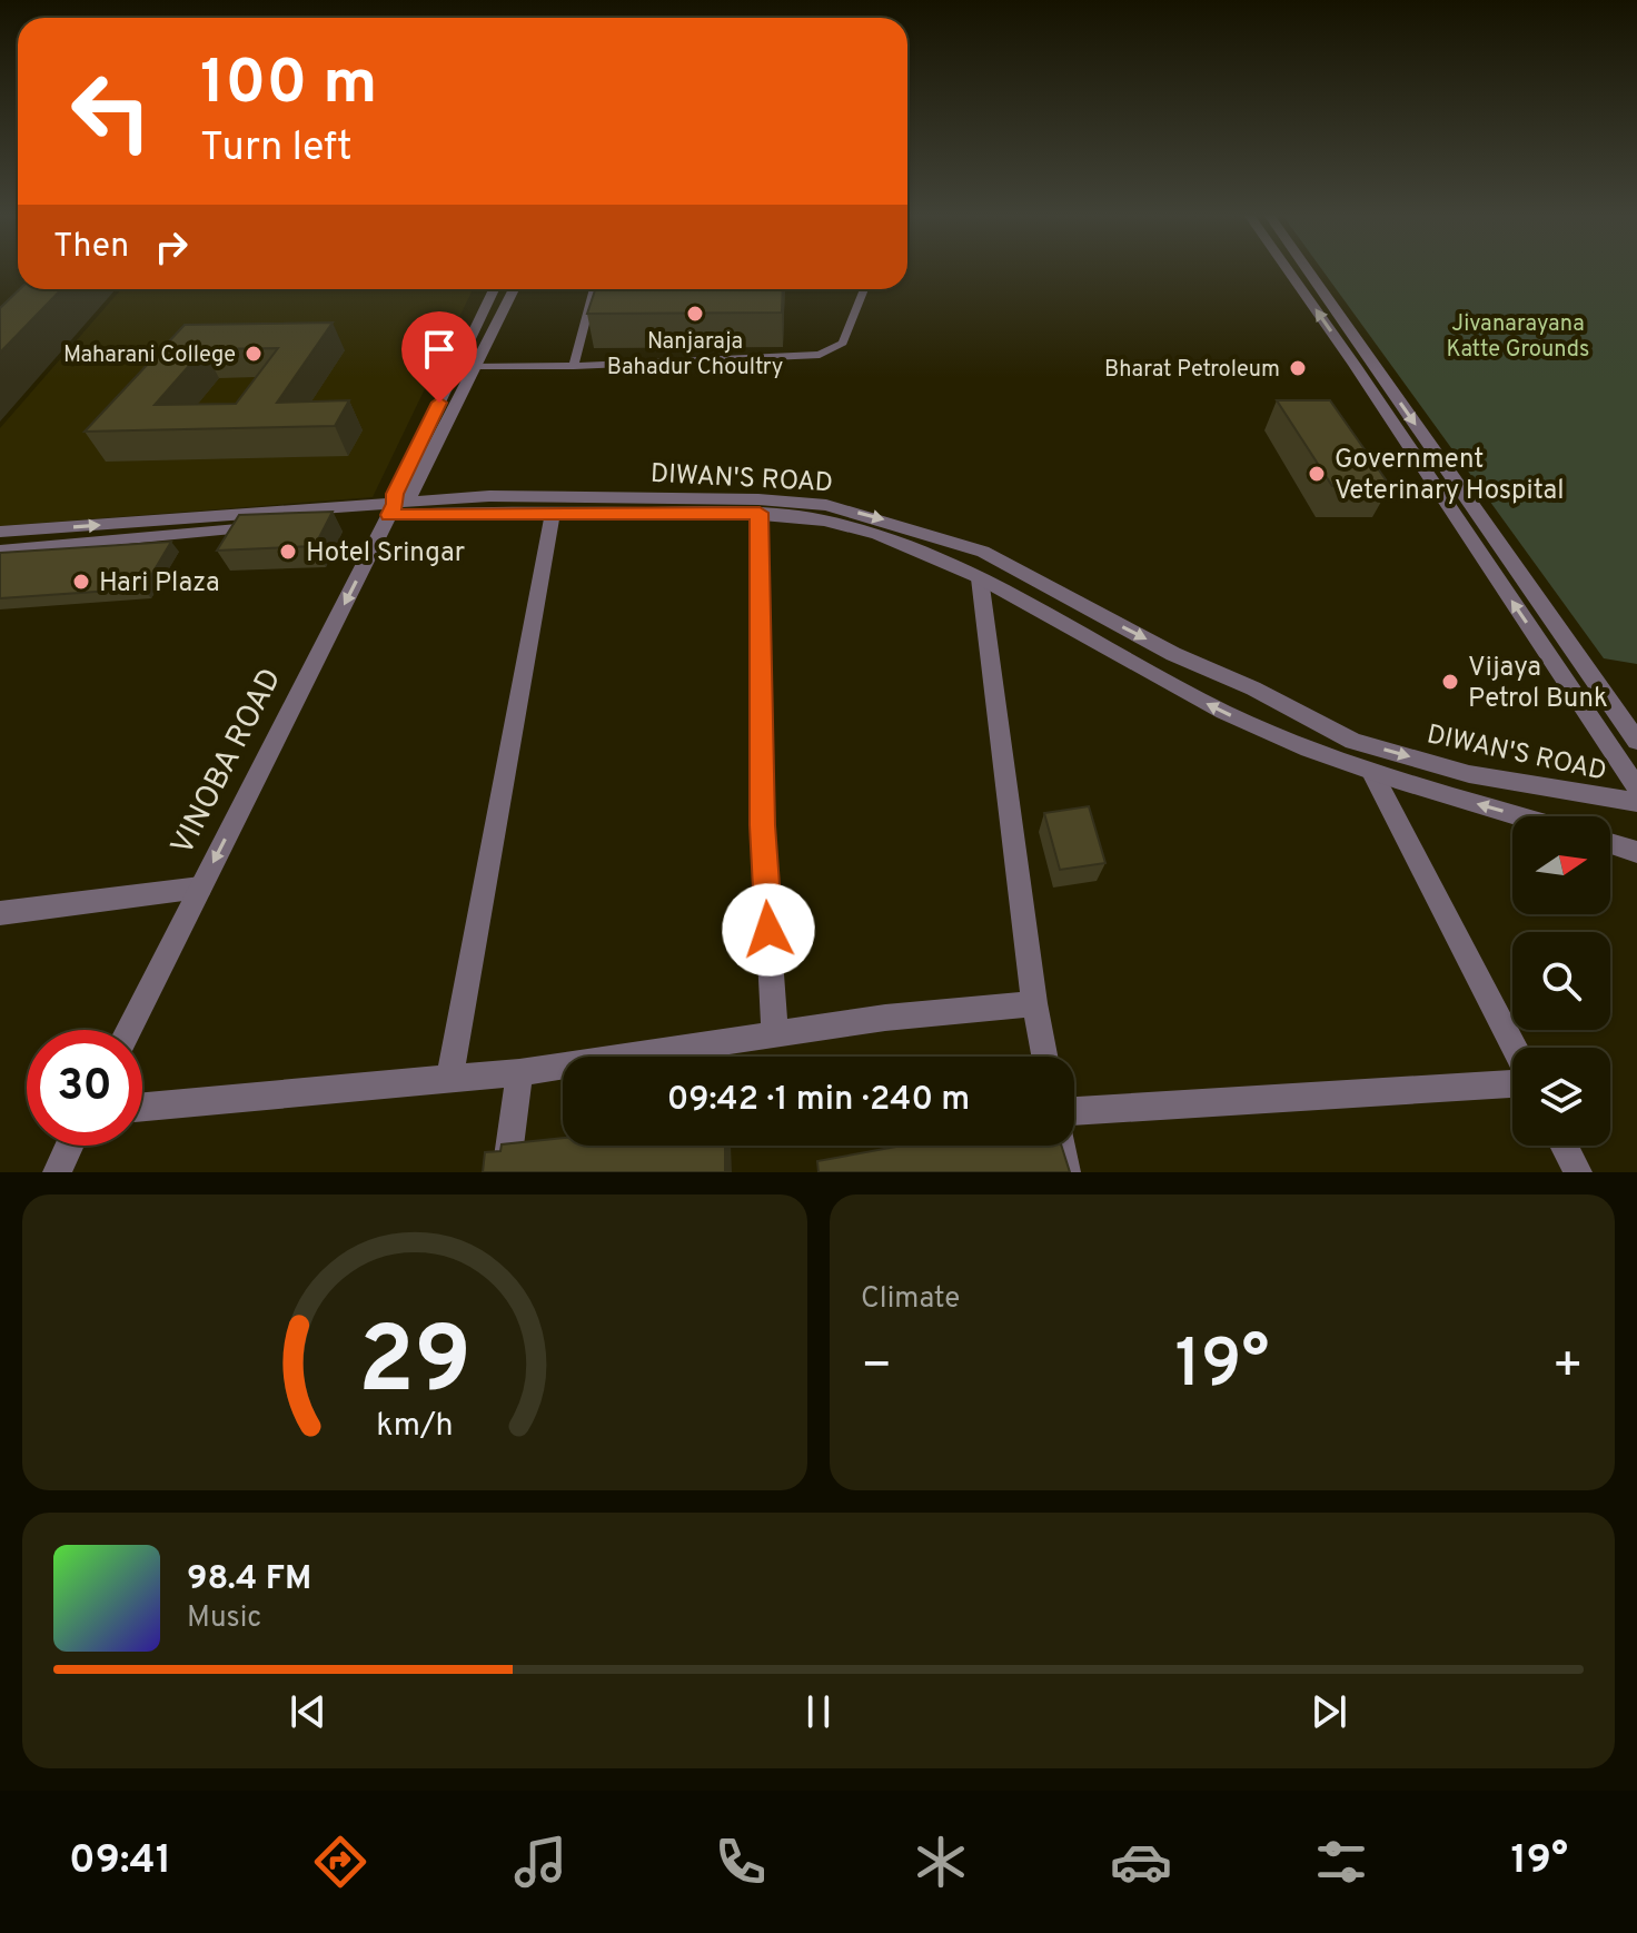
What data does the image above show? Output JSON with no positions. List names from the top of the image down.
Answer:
{
  "streets": {
    "street": ["DIWAN'S ROAD", "VINOBA ROAD"]
  },
  "crossings": [
    ["DIWAN'S ROAD", "VINOBA ROAD"]
  ],
  "one_way": ["VINOBA ROAD"],
  "parks": ["Jivanarayana Katte Grounds"],
  "places": [
    "Nanjaraja Bahadur Choultry",
    "Maharani College",
    "Bharat Petroleum",
    "Government Veterinary Hospital",
    "Hotel Sringar",
    "Hari Plaza",
    "Vijaya Petrol Bunk"
  ],
  "north": "right",
  "page": {
    "turn": ["100 m", "Turn left"],
    "then": "Then",
    "limit": "30",
    "trip": "09:42 · 1 min · 240 m",
    "tile": "Climate",
    "heat": ["−", "19°", "+"],
    "song": ["98.4 FM", "Music"],
    "tabs": ["09:41", "19°"],
    "gauge": ["29", "km/h"]
  }
}
